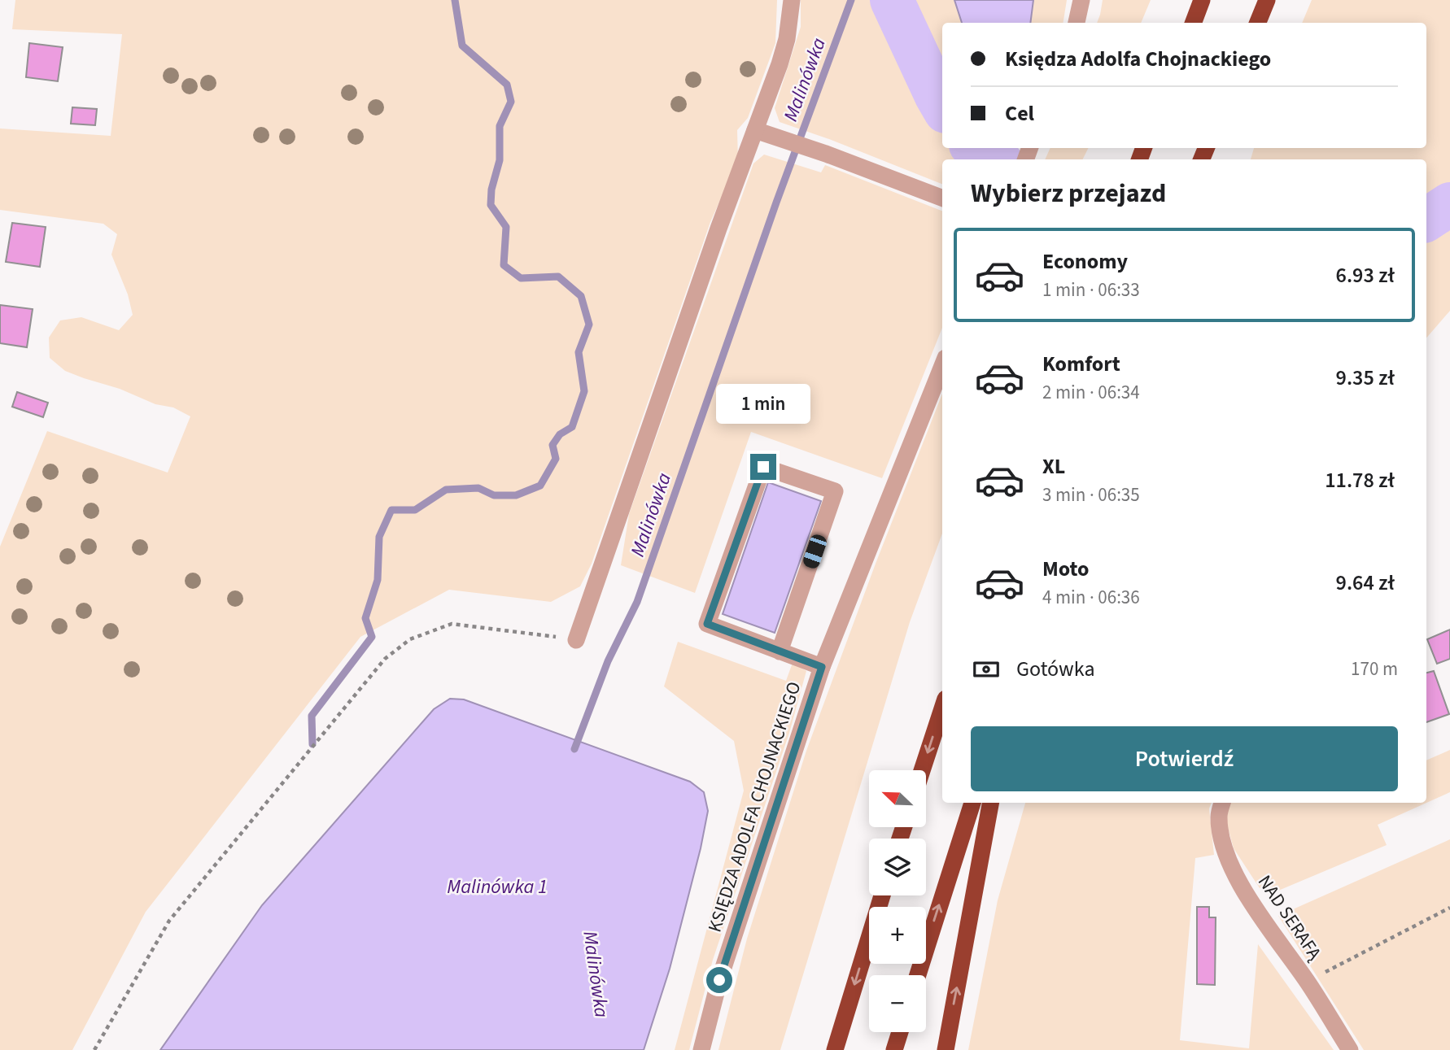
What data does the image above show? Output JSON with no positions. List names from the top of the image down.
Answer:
{
  "streets": {
    "street": ["KSIĘDZA ADOLFA CHOJNACKIEGO", "NAD SERAFĄ"]
  },
  "water": ["Malinówka", "Malinówka 1"],
  "north": "top left",
  "page": {
    "banner": ["Księdza Adolfa Chojnackiego", "Cel"],
    "heading": "Wybierz przejazd",
    "list": [
      {
        "name": "Economy",
        "note": "1 min · 06:33",
        "value": "6.93 zł"
      },
      {
        "name": "Komfort",
        "note": "2 min · 06:34",
        "value": "9.35 zł"
      },
      {
        "name": "XL",
        "note": "3 min · 06:35",
        "value": "11.78 zł"
      },
      {
        "name": "Moto",
        "note": "4 min · 06:36",
        "value": "9.64 zł"
      }
    ],
    "bubble": "1 min",
    "pay": ["Gotówka", "170 m"],
    "buttons": "Potwierdź",
    "map_buttons": ["+", "−"]
  }
}
